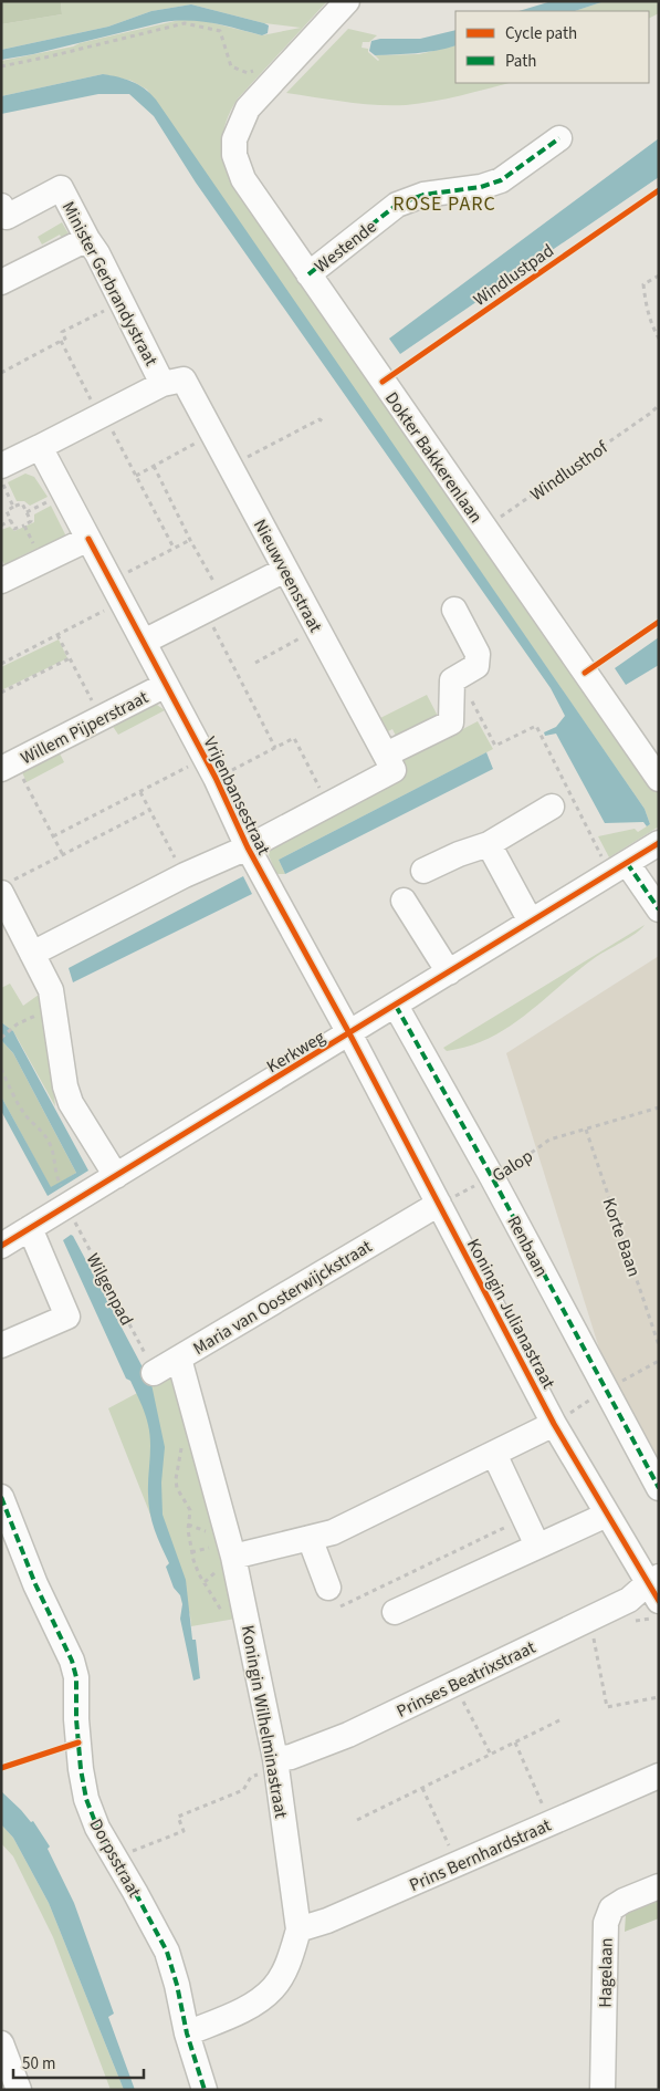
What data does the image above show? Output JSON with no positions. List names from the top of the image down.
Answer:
{
  "streets": {
    "street": [
      "Westende",
      "Minister Gerbrandystraat",
      "Dokter Bakkerenlaan",
      "Nieuwveenstraat",
      "Willem Pijperstraat",
      "Vrijenbansestraat",
      "Kerkweg",
      "Renbaan",
      "Maria van Oosterwijckstraat",
      "Koningin Julianastraat",
      "Prinses Beatrixstraat",
      "Koningin Wilhelminastraat",
      "Prins Bernhardstraat",
      "Dorpsstraat",
      "Hagelaan"
    ],
    "path": [
      "Windlusthof",
      "Galop",
      "Korte Baan",
      "Wilgenpad"
    ],
    "cycle path": ["Windlustpad"]
  },
  "crossings": [
    ["Westende", "Dokter Bakkerenlaan"],
    ["Minister Gerbrandystraat", "Nieuwveenstraat"],
    ["Dokter Bakkerenlaan", "Windlusthof"],
    ["Willem Pijperstraat", "Vrijenbansestraat"],
    ["Vrijenbansestraat", "Kerkweg"],
    ["Vrijenbansestraat", "Koningin Julianastraat"],
    ["Kerkweg", "Renbaan"],
    ["Kerkweg", "Wilgenpad"],
    ["Kerkweg", "Koningin Julianastraat"],
    ["Galop", "Korte Baan"],
    ["Galop", "Renbaan"],
    ["Galop", "Maria van Oosterwijckstraat"],
    ["Galop", "Koningin Julianastraat"],
    ["Wilgenpad", "Maria van Oosterwijckstraat"],
    ["Maria van Oosterwijckstraat", "Koningin Julianastraat"],
    ["Maria van Oosterwijckstraat", "Koningin Wilhelminastraat"],
    ["Koningin Julianastraat", "Prinses Beatrixstraat"],
    ["Prinses Beatrixstraat", "Koningin Wilhelminastraat"],
    ["Koningin Wilhelminastraat", "Prins Bernhardstraat"],
    ["Koningin Wilhelminastraat", "Dorpsstraat"]
  ],
  "districts": ["ROSE PARC"],
  "legend": ["Cycle path", "Path"],
  "scale_bar": "50 m"
}
